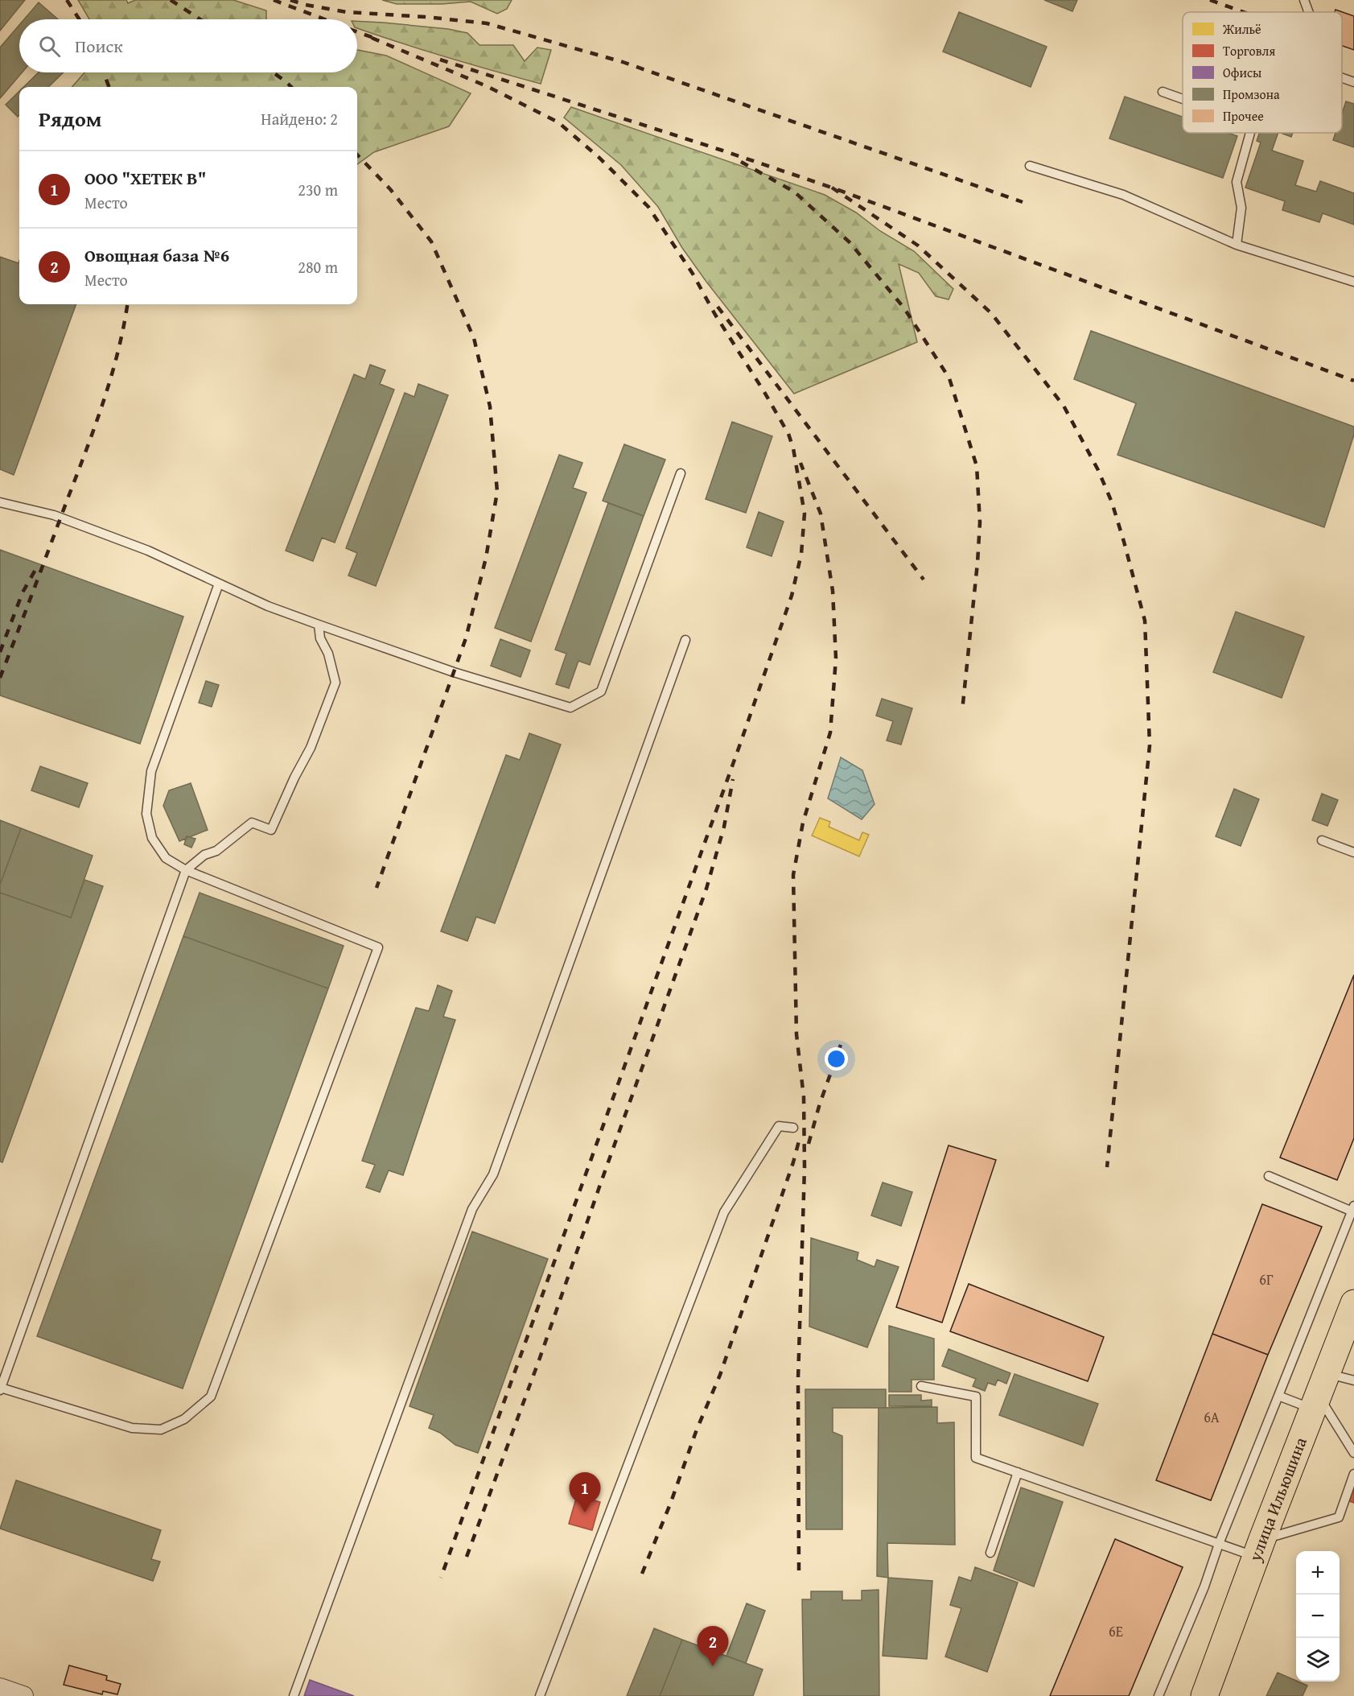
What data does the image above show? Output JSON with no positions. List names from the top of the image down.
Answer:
{
  "streets": {
    "highway": ["улица Ильюшина"]
  },
  "house_numbers": ["6Г", "6А", "6Е"],
  "legend": [
    "Жильё",
    "Торговля",
    "Офисы",
    "Промзона",
    "Прочее"
  ],
  "page": {
    "search": "Поиск",
    "heading": ["Рядом", "Найдено: 2"],
    "list": [
      {
        "mark": "1",
        "name": "ООО \"ХЕТЕК В\"",
        "note": "Место",
        "value": "230 m"
      },
      {
        "mark": "2",
        "name": "Овощная база №6",
        "note": "Место",
        "value": "280 m"
      }
    ],
    "pins": ["1", "2"],
    "map_buttons": ["+", "−"]
  }
}
